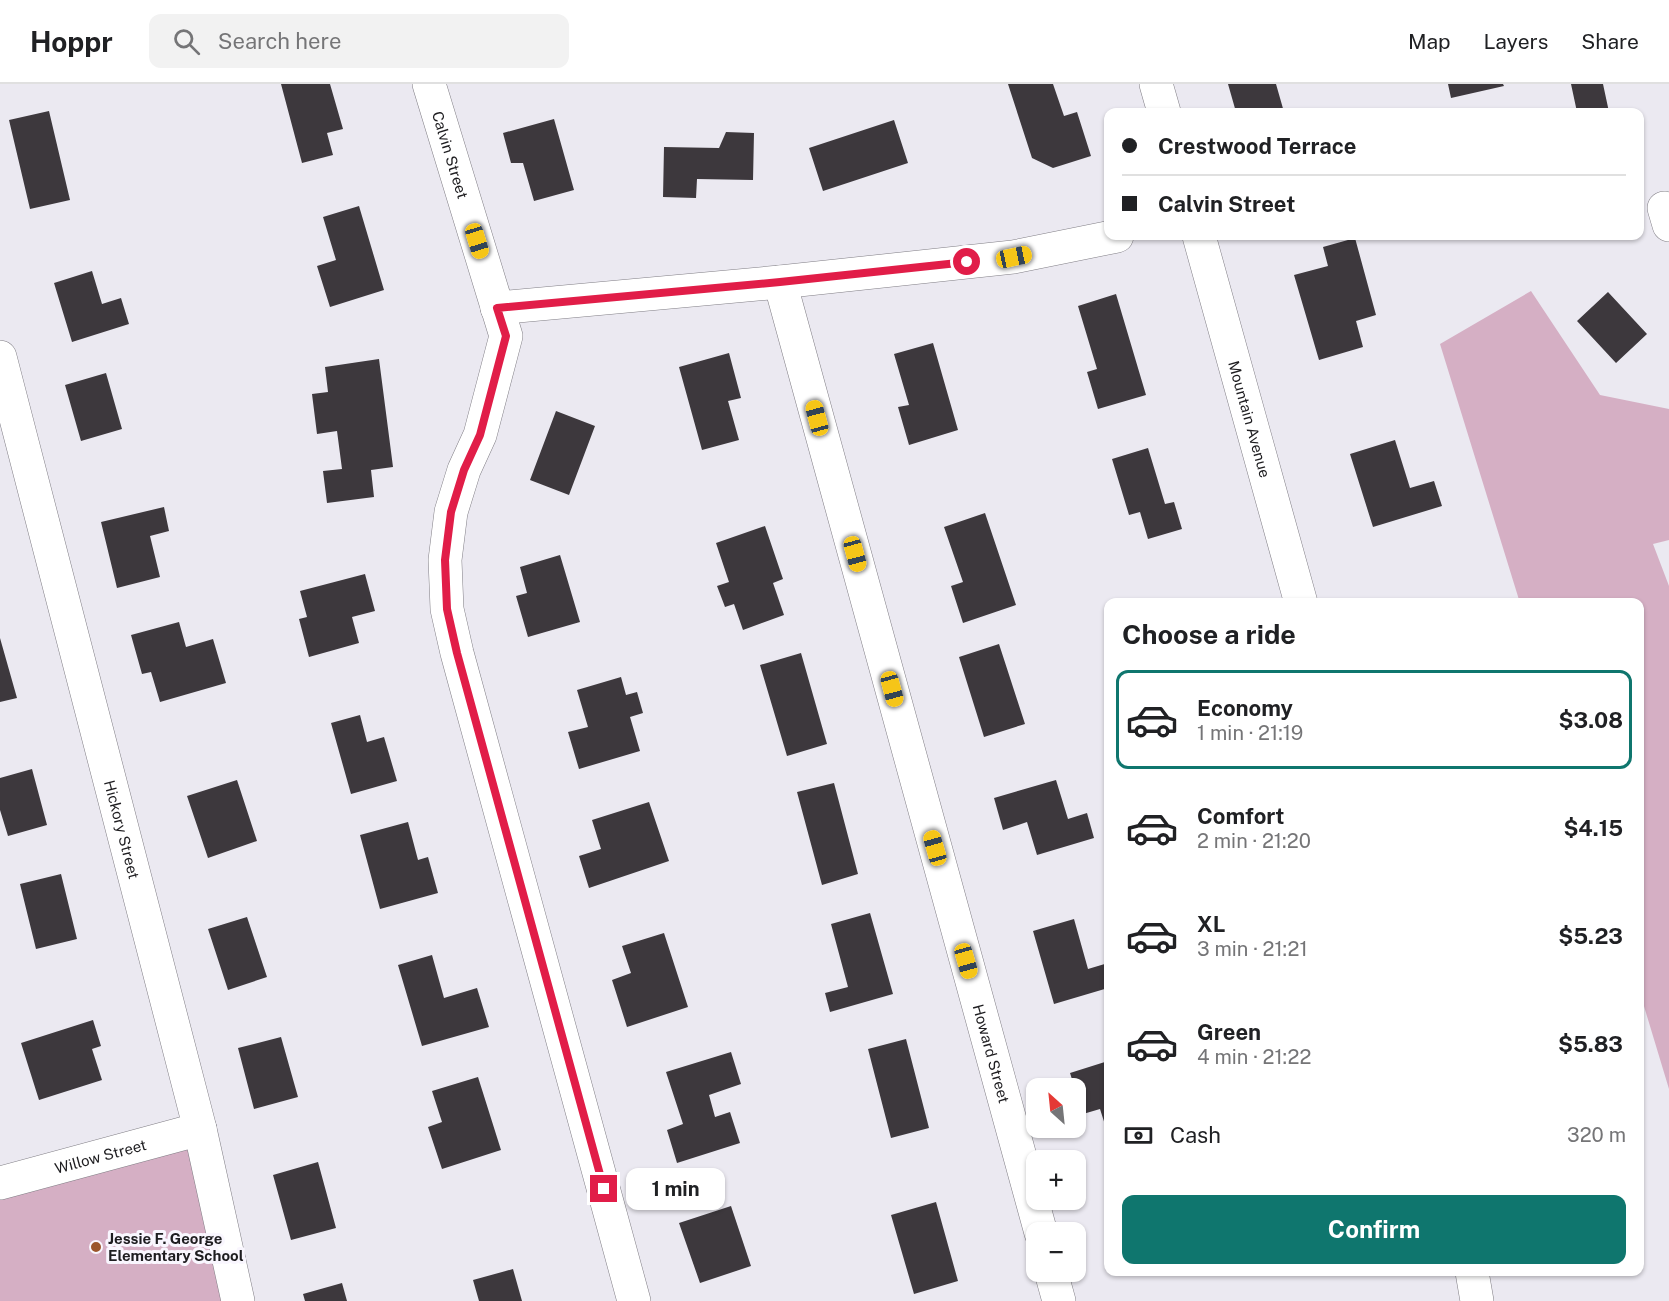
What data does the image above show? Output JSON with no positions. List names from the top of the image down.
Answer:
{
  "streets": {
    "street": [
      "Calvin Street",
      "Mountain Avenue",
      "Hickory Street",
      "Howard Street",
      "Willow Street"
    ]
  },
  "crossings": [
    ["Hickory Street", "Willow Street"]
  ],
  "places": ["Jessie F. George Elementary School"],
  "north": "top left",
  "page": {
    "header": "Hoppr",
    "search": "Search here",
    "nav": ["Map", "Layers", "Share"],
    "banner": ["Crestwood Terrace", "Calvin Street"],
    "heading": "Choose a ride",
    "list": [
      {
        "name": "Economy",
        "note": "1 min · 21:19",
        "value": "$3.08"
      },
      {
        "name": "Comfort",
        "note": "2 min · 21:20",
        "value": "$4.15"
      },
      {
        "name": "XL",
        "note": "3 min · 21:21",
        "value": "$5.23"
      },
      {
        "name": "Green",
        "note": "4 min · 21:22",
        "value": "$5.83"
      }
    ],
    "map_buttons": ["+", "−"],
    "pay": ["Cash", "320 m"],
    "bubble": "1 min",
    "buttons": "Confirm"
  }
}
